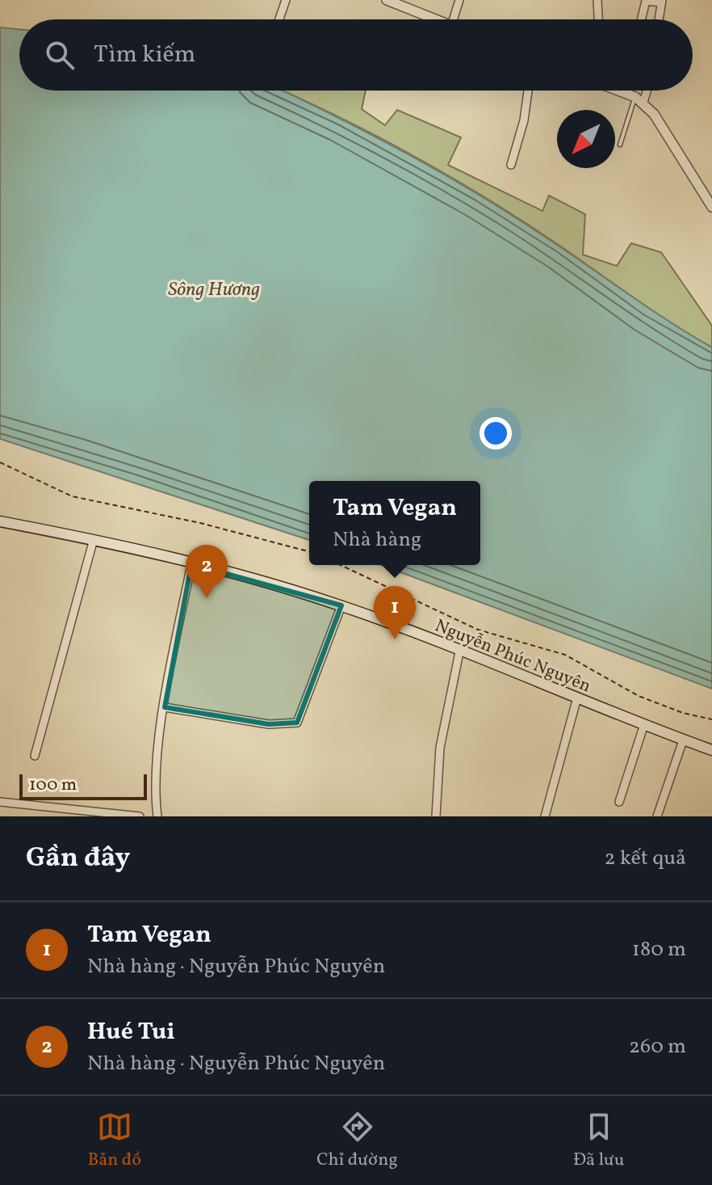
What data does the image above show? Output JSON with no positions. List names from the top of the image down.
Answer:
{
  "streets": {
    "main road": ["Nguyễn Phúc Nguyên"]
  },
  "water": ["Sông Hương"],
  "scale_bar": "100 m",
  "north": "bottom left",
  "page": {
    "search": "Tìm kiếm",
    "popup": ["Tam Vegan", "Nhà hàng"],
    "pins": ["2", "1"],
    "scale": "100 m",
    "heading": ["Gần đây", "2 kết quả"],
    "list": [
      {
        "mark": "1",
        "name": "Tam Vegan",
        "note": "Nhà hàng · Nguyễn Phúc Nguyên",
        "value": "180 m"
      },
      {
        "mark": "2",
        "name": "Hué Tui",
        "note": "Nhà hàng · Nguyễn Phúc Nguyên",
        "value": "260 m"
      }
    ],
    "nav": ["Bản đồ", "Chỉ đường", "Đã lưu"]
  }
}
